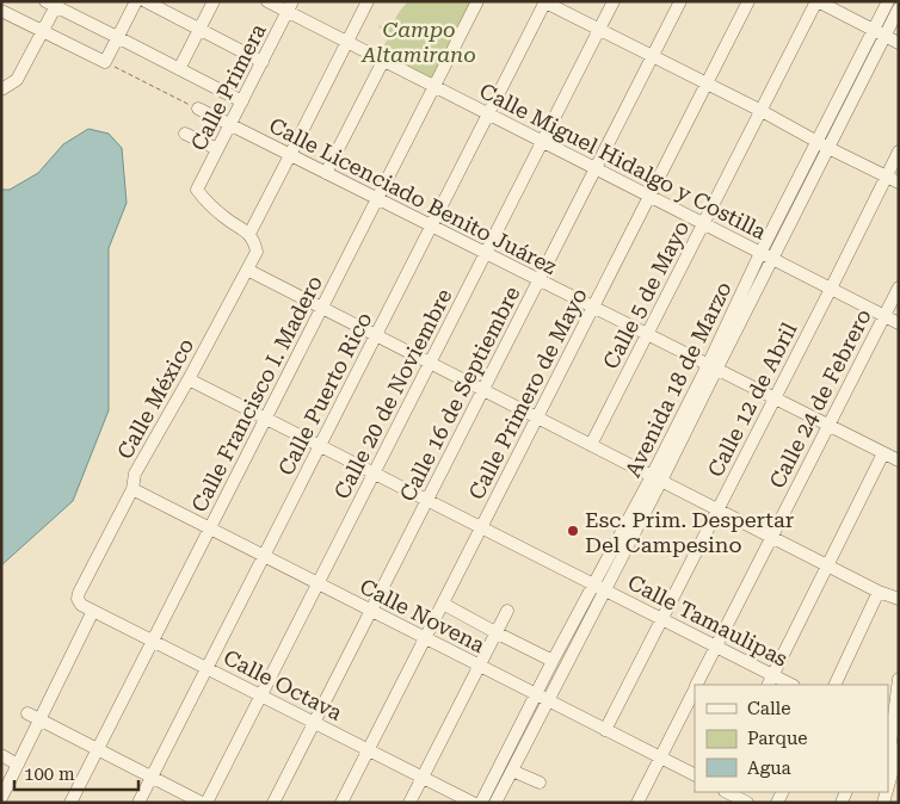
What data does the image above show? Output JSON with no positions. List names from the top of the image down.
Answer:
{
  "streets": {
    "street": [
      "Calle Primera",
      "Calle Miguel Hidalgo y Costilla",
      "Calle Licenciado Benito Juárez",
      "Calle 5 de Mayo",
      "Avenida 18 de Marzo",
      "Calle Francisco I. Madero",
      "Calle Puerto Rico",
      "Calle 20 de Noviembre",
      "Calle 16 de Septiembre",
      "Calle Primero de Mayo",
      "Calle México",
      "Calle 24 de Febrero",
      "Calle 12 de Abril",
      "Calle Novena",
      "Calle Tamaulipas",
      "Calle Octava"
    ]
  },
  "crossings": [
    ["Calle Primera", "Calle Miguel Hidalgo y Costilla"],
    ["Calle Primera", "Calle Licenciado Benito Juárez"],
    ["Calle Primera", "Calle México"],
    ["Calle Miguel Hidalgo y Costilla", "Calle 5 de Mayo"],
    ["Calle Miguel Hidalgo y Costilla", "Avenida 18 de Marzo"],
    ["Calle Miguel Hidalgo y Costilla", "Calle Francisco I. Madero"],
    ["Calle Miguel Hidalgo y Costilla", "Calle Puerto Rico"],
    ["Calle Miguel Hidalgo y Costilla", "Calle 20 de Noviembre"],
    ["Calle Miguel Hidalgo y Costilla", "Calle 16 de Septiembre"],
    ["Calle Miguel Hidalgo y Costilla", "Calle Primero de Mayo"],
    ["Calle Miguel Hidalgo y Costilla", "Calle 24 de Febrero"],
    ["Calle Miguel Hidalgo y Costilla", "Calle 12 de Abril"],
    ["Calle Licenciado Benito Juárez", "Calle 5 de Mayo"],
    ["Calle Licenciado Benito Juárez", "Avenida 18 de Marzo"],
    ["Calle Licenciado Benito Juárez", "Calle Francisco I. Madero"],
    ["Calle Licenciado Benito Juárez", "Calle Puerto Rico"],
    ["Calle Licenciado Benito Juárez", "Calle 20 de Noviembre"],
    ["Calle Licenciado Benito Juárez", "Calle 16 de Septiembre"],
    ["Calle Licenciado Benito Juárez", "Calle Primero de Mayo"],
    ["Calle Licenciado Benito Juárez", "Calle 24 de Febrero"],
    ["Calle Licenciado Benito Juárez", "Calle 12 de Abril"],
    ["Avenida 18 de Marzo", "Calle Novena"],
    ["Avenida 18 de Marzo", "Calle Tamaulipas"],
    ["Calle Francisco I. Madero", "Calle Novena"],
    ["Calle Francisco I. Madero", "Calle Tamaulipas"],
    ["Calle Francisco I. Madero", "Calle Octava"],
    ["Calle Puerto Rico", "Calle Novena"],
    ["Calle Puerto Rico", "Calle Tamaulipas"],
    ["Calle Puerto Rico", "Calle Octava"],
    ["Calle 20 de Noviembre", "Calle Novena"],
    ["Calle 20 de Noviembre", "Calle Tamaulipas"],
    ["Calle 20 de Noviembre", "Calle Octava"],
    ["Calle 16 de Septiembre", "Calle Novena"],
    ["Calle 16 de Septiembre", "Calle Tamaulipas"],
    ["Calle 16 de Septiembre", "Calle Octava"],
    ["Calle Primero de Mayo", "Calle Novena"],
    ["Calle Primero de Mayo", "Calle Tamaulipas"],
    ["Calle Primero de Mayo", "Calle Octava"],
    ["Calle México", "Calle Novena"],
    ["Calle México", "Calle Tamaulipas"],
    ["Calle México", "Calle Octava"],
    ["Calle 24 de Febrero", "Calle Novena"],
    ["Calle 24 de Febrero", "Calle Tamaulipas"],
    ["Calle 12 de Abril", "Calle Novena"],
    ["Calle 12 de Abril", "Calle Tamaulipas"]
  ],
  "parks": ["Campo Altamirano"],
  "places": ["Esc. Prim. Despertar Del Campesino"],
  "legend": ["Calle", "Parque", "Agua"],
  "scale_bar": "100 m"
}
